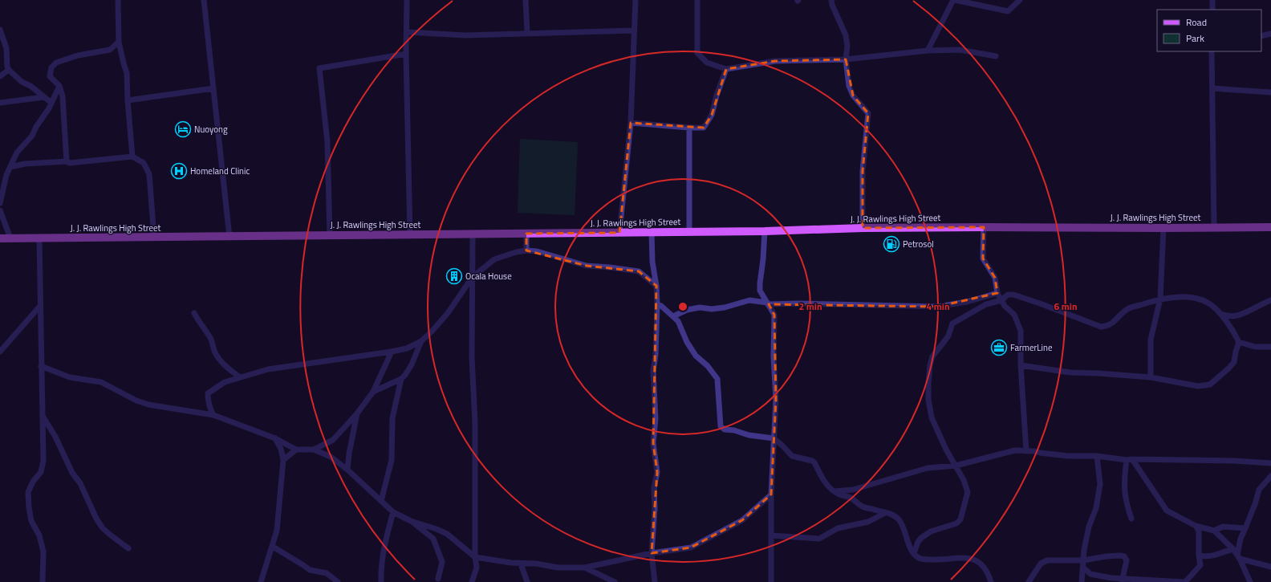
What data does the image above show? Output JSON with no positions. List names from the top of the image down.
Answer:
{
  "streets": {
    "main road": ["J. J. Rawlings High Street"]
  },
  "places": {
    "hotel": ["Nuoyong"],
    "hospital": ["Homeland Clinic"],
    "fuel station": ["Petrosol"],
    "building": ["Ocala House"],
    "office": ["FarmerLine"]
  },
  "legend": ["Road", "Park"],
  "rings": ["2 min", "4 min", "6 min"]
}
